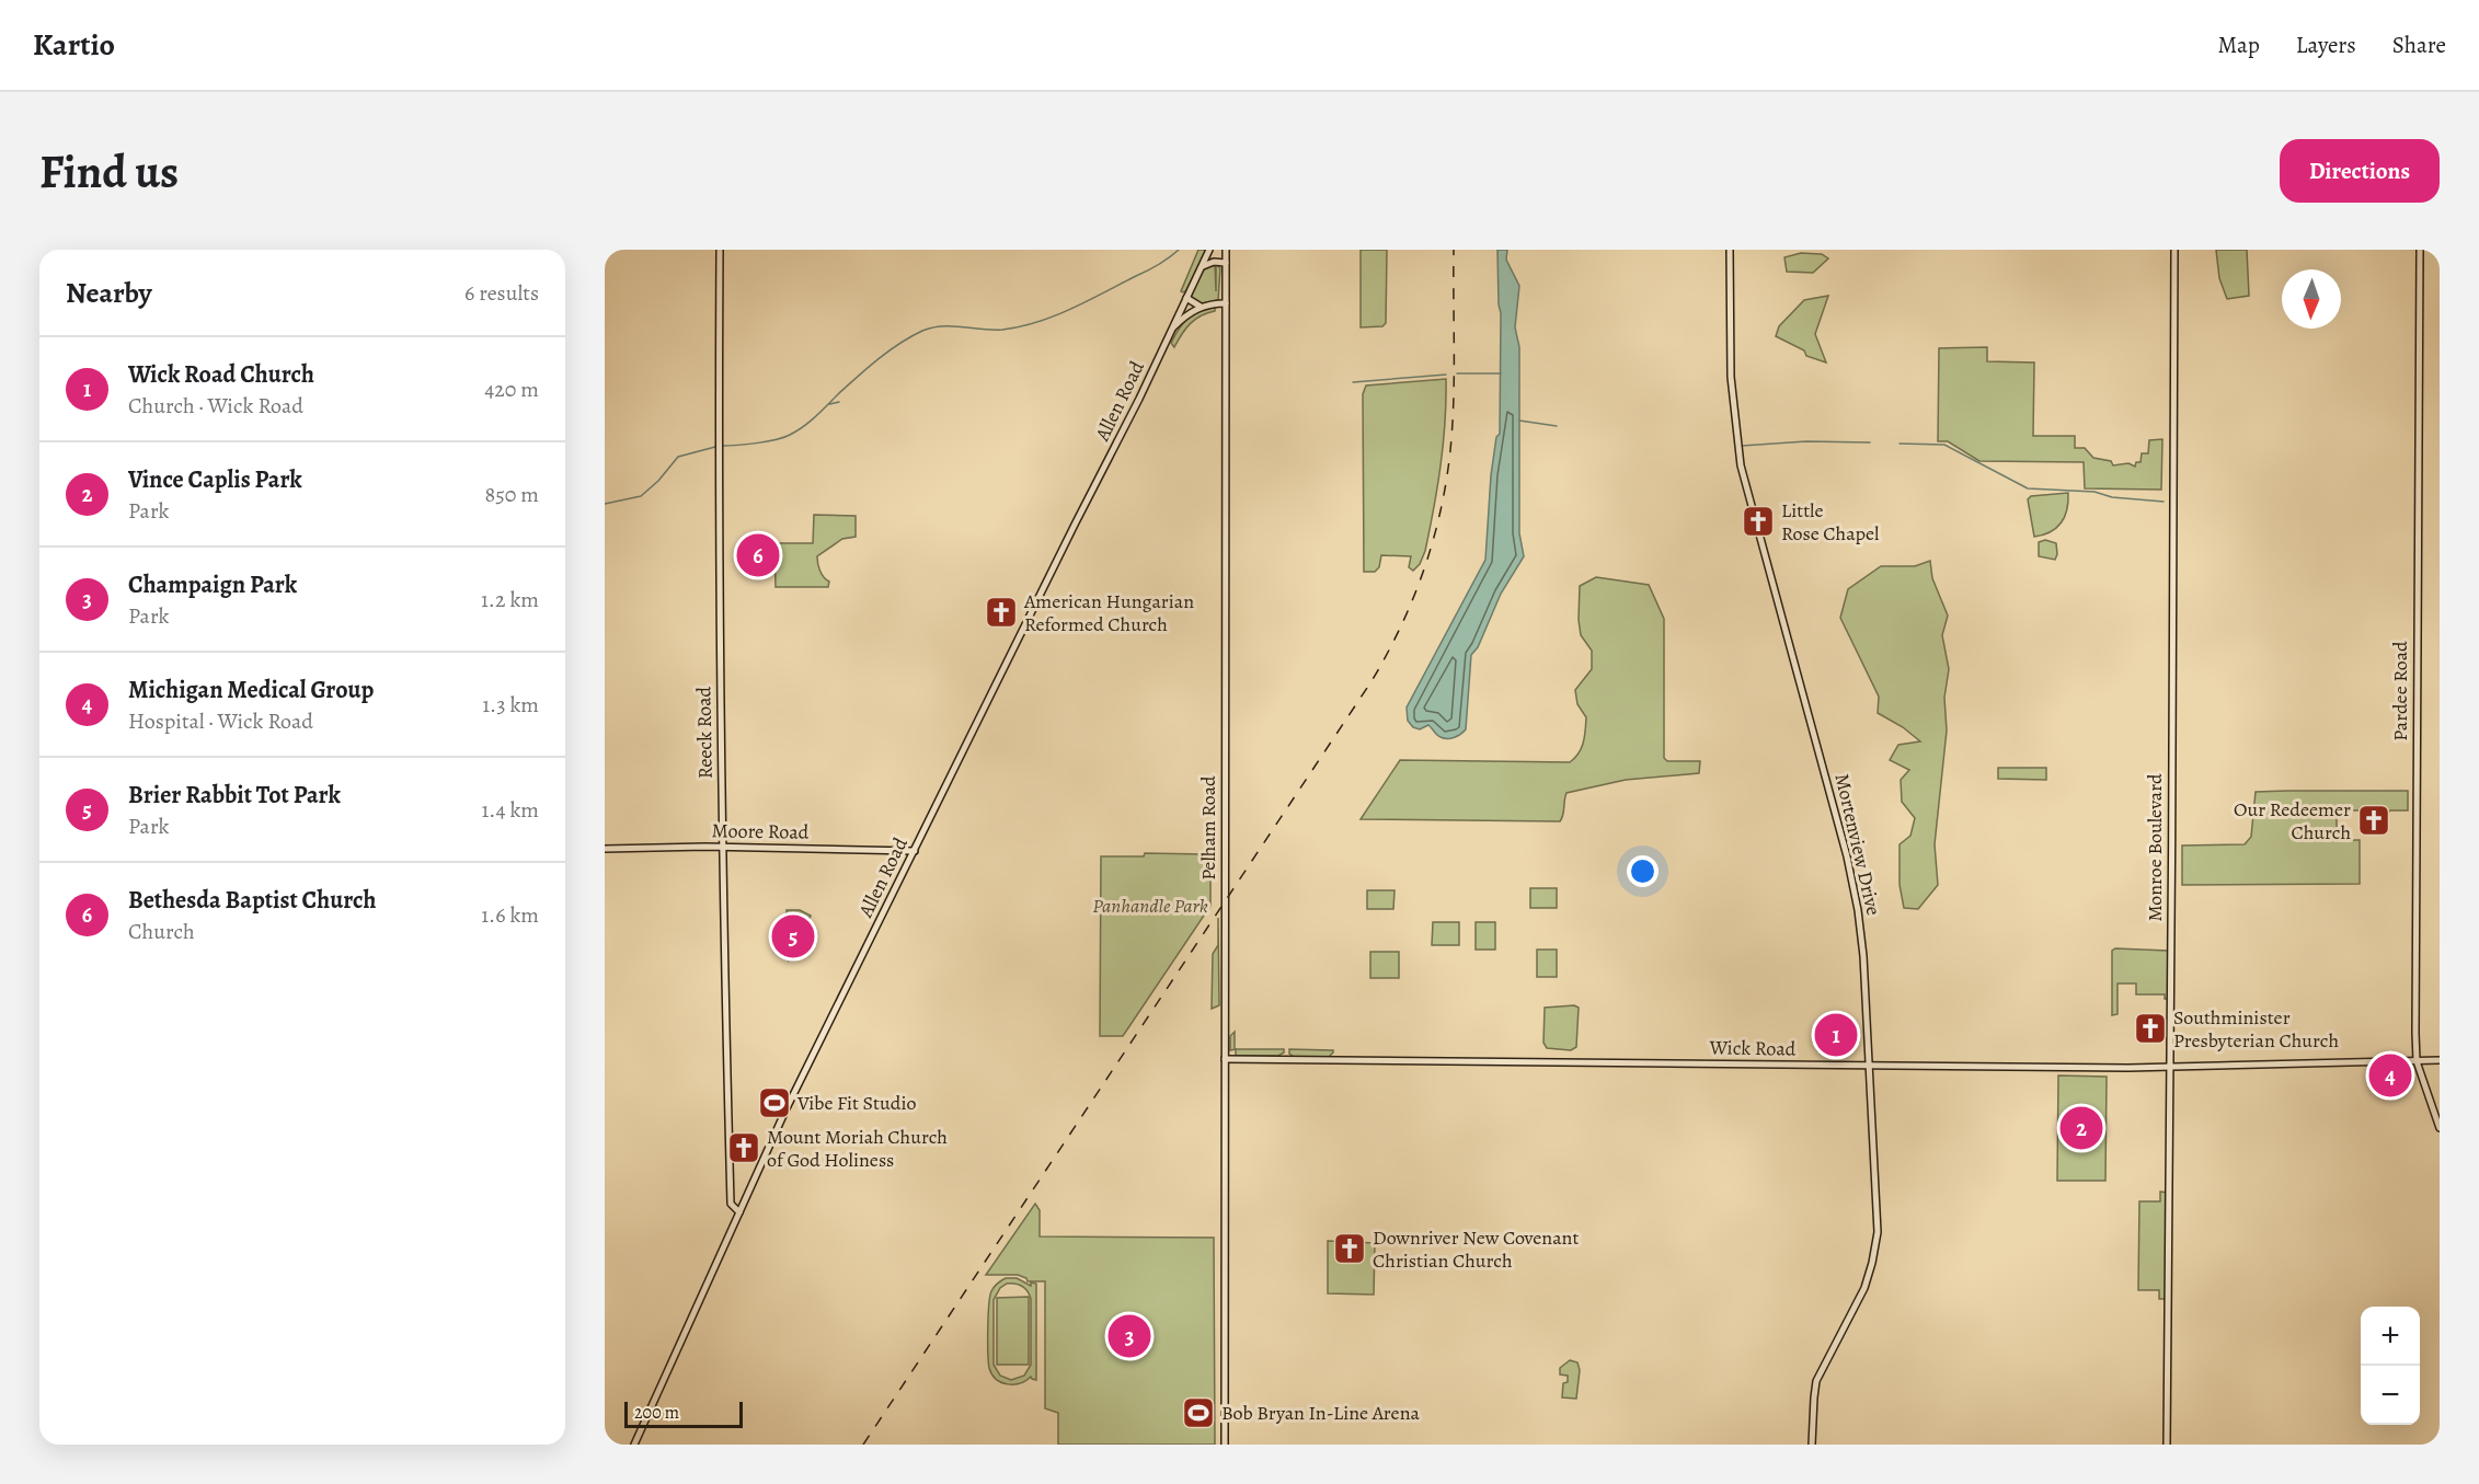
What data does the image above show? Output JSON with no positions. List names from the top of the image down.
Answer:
{
  "streets": {
    "street": [
      "Allen Road",
      "Pardee Road",
      "Reeck Road",
      "Pelham Road",
      "Moore Road",
      "Mortenview Drive",
      "Monroe Boulevard",
      "Wick Road"
    ]
  },
  "crossings": [
    ["Allen Road", "Reeck Road"],
    ["Allen Road", "Moore Road"],
    ["Pardee Road", "Wick Road"],
    ["Reeck Road", "Moore Road"],
    ["Pelham Road", "Wick Road"],
    ["Mortenview Drive", "Wick Road"],
    ["Monroe Boulevard", "Wick Road"]
  ],
  "parks": ["Panhandle Park"],
  "places": {
    "church": [
      "Little Rose Chapel",
      "American Hungarian Reformed Church",
      "Our Redeemer Church",
      "Southminister Presbyterian Church",
      "Mount Moriah Church of God Holiness",
      "Downriver New Covenant Christian Church"
    ],
    "sports": ["Vibe Fit Studio", "Bob Bryan In-Line Arena"]
  },
  "scale_bar": "200 m",
  "north": "bottom",
  "page": {
    "header": "Kartio",
    "nav": ["Map", "Layers", "Share"],
    "buttons": "Directions",
    "title": "Find us",
    "heading": ["Nearby", "6 results"],
    "list": [
      {
        "mark": "1",
        "name": "Wick Road Church",
        "note": "Church · Wick Road",
        "value": "420 m"
      },
      {
        "mark": "2",
        "name": "Vince Caplis Park",
        "note": "Park",
        "value": "850 m"
      },
      {
        "mark": "3",
        "name": "Champaign Park",
        "note": "Park",
        "value": "1.2 km"
      },
      {
        "mark": "4",
        "name": "Michigan Medical Group",
        "note": "Hospital · Wick Road",
        "value": "1.3 km"
      },
      {
        "mark": "5",
        "name": "Brier Rabbit Tot Park",
        "note": "Park",
        "value": "1.4 km"
      },
      {
        "mark": "6",
        "name": "Bethesda Baptist Church",
        "note": "Church",
        "value": "1.6 km"
      }
    ],
    "pins": [
      "6",
      "5",
      "1",
      "4",
      "2",
      "3"
    ],
    "map_buttons": ["+", "−"],
    "scale": "200 m"
  }
}
